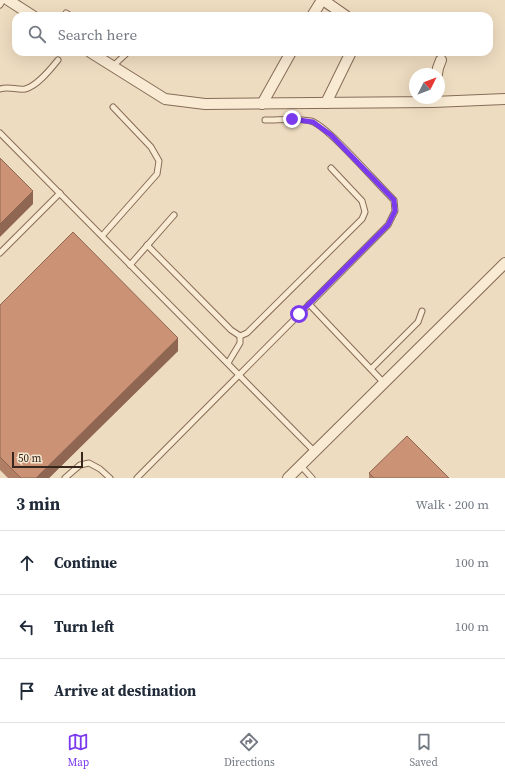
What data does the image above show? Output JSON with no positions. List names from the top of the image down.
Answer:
{
  "scale_bar": "50 m",
  "north": "top right",
  "page": {
    "search": "Search here",
    "scale": "50 m",
    "heading": ["3 min", "Walk · 200 m"],
    "list": [
      ["Continue", "100 m"],
      ["Turn left", "100 m"],
      "Arrive at destination"
    ],
    "nav": ["Map", "Directions", "Saved"]
  }
}
